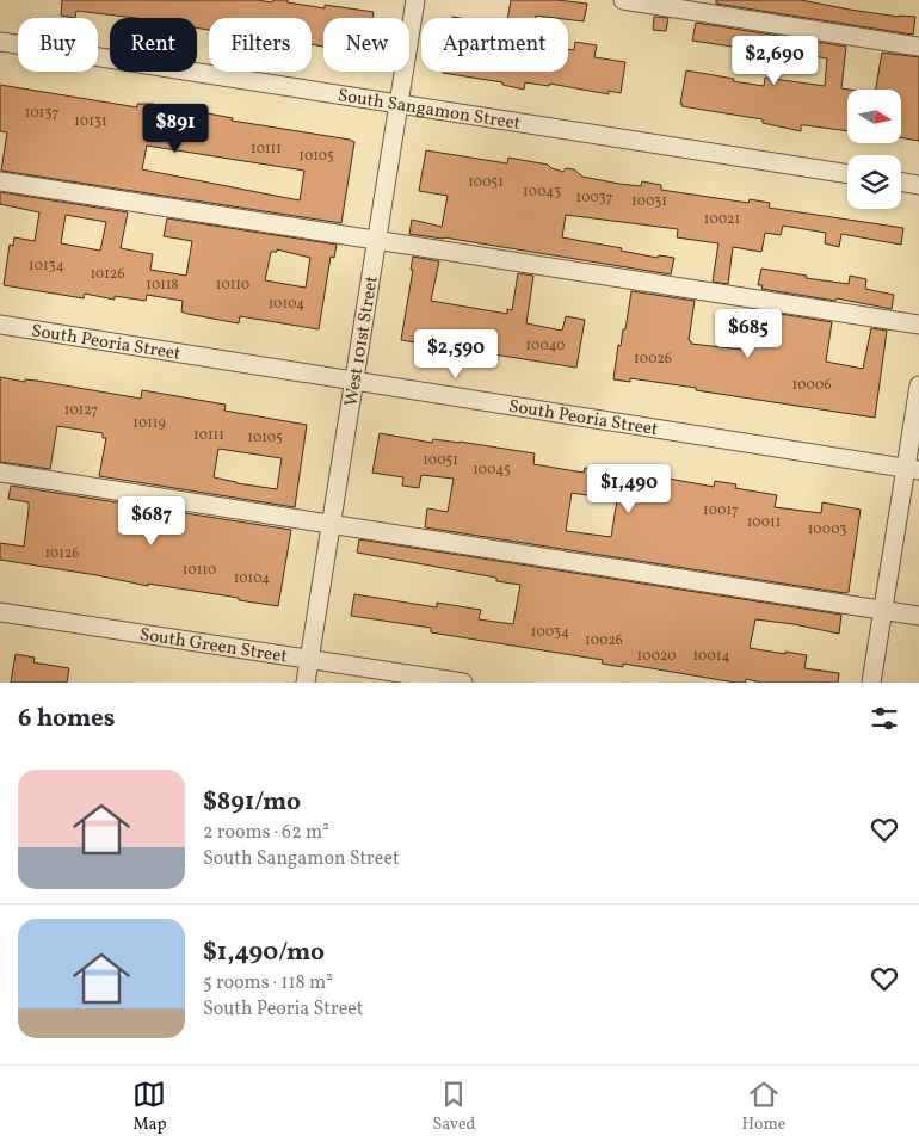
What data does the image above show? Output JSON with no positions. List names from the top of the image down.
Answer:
{
  "streets": {
    "street": [
      "South Sangamon Street",
      "South Peoria Street",
      "West 101st Street",
      "South Green Street"
    ]
  },
  "crossings": [
    ["South Sangamon Street", "West 101st Street"],
    ["South Peoria Street", "West 101st Street"],
    ["West 101st Street", "South Green Street"]
  ],
  "house_numbers": [
    "10137",
    "10131",
    "10111",
    "10105",
    "10051",
    "10043",
    "10037",
    "10031",
    "10021",
    "10134",
    "10126",
    "10118",
    "10110",
    "10104",
    "10040",
    "10026",
    "10006",
    "10127",
    "10119",
    "10111",
    "10105",
    "10051",
    "10045",
    "10017",
    "10011",
    "10003",
    "10126",
    "10110",
    "10104",
    "10034",
    "10026",
    "10020",
    "10014"
  ],
  "north": "right",
  "page": {
    "chip": [
      "Buy",
      "Rent",
      "Filters",
      "New",
      "Apartment"
    ],
    "price": [
      "$2,690",
      "$891",
      "$685",
      "$2,590",
      "$1,490",
      "$687"
    ],
    "heading": "6 homes",
    "list": [
      {
        "name": "$891/mo",
        "note": "2 rooms · 62 m² · South Sangamon Street"
      },
      {
        "name": "$1,490/mo",
        "note": "5 rooms · 118 m² · South Peoria Street"
      }
    ],
    "tabs": ["Map", "Saved", "Home"]
  }
}
